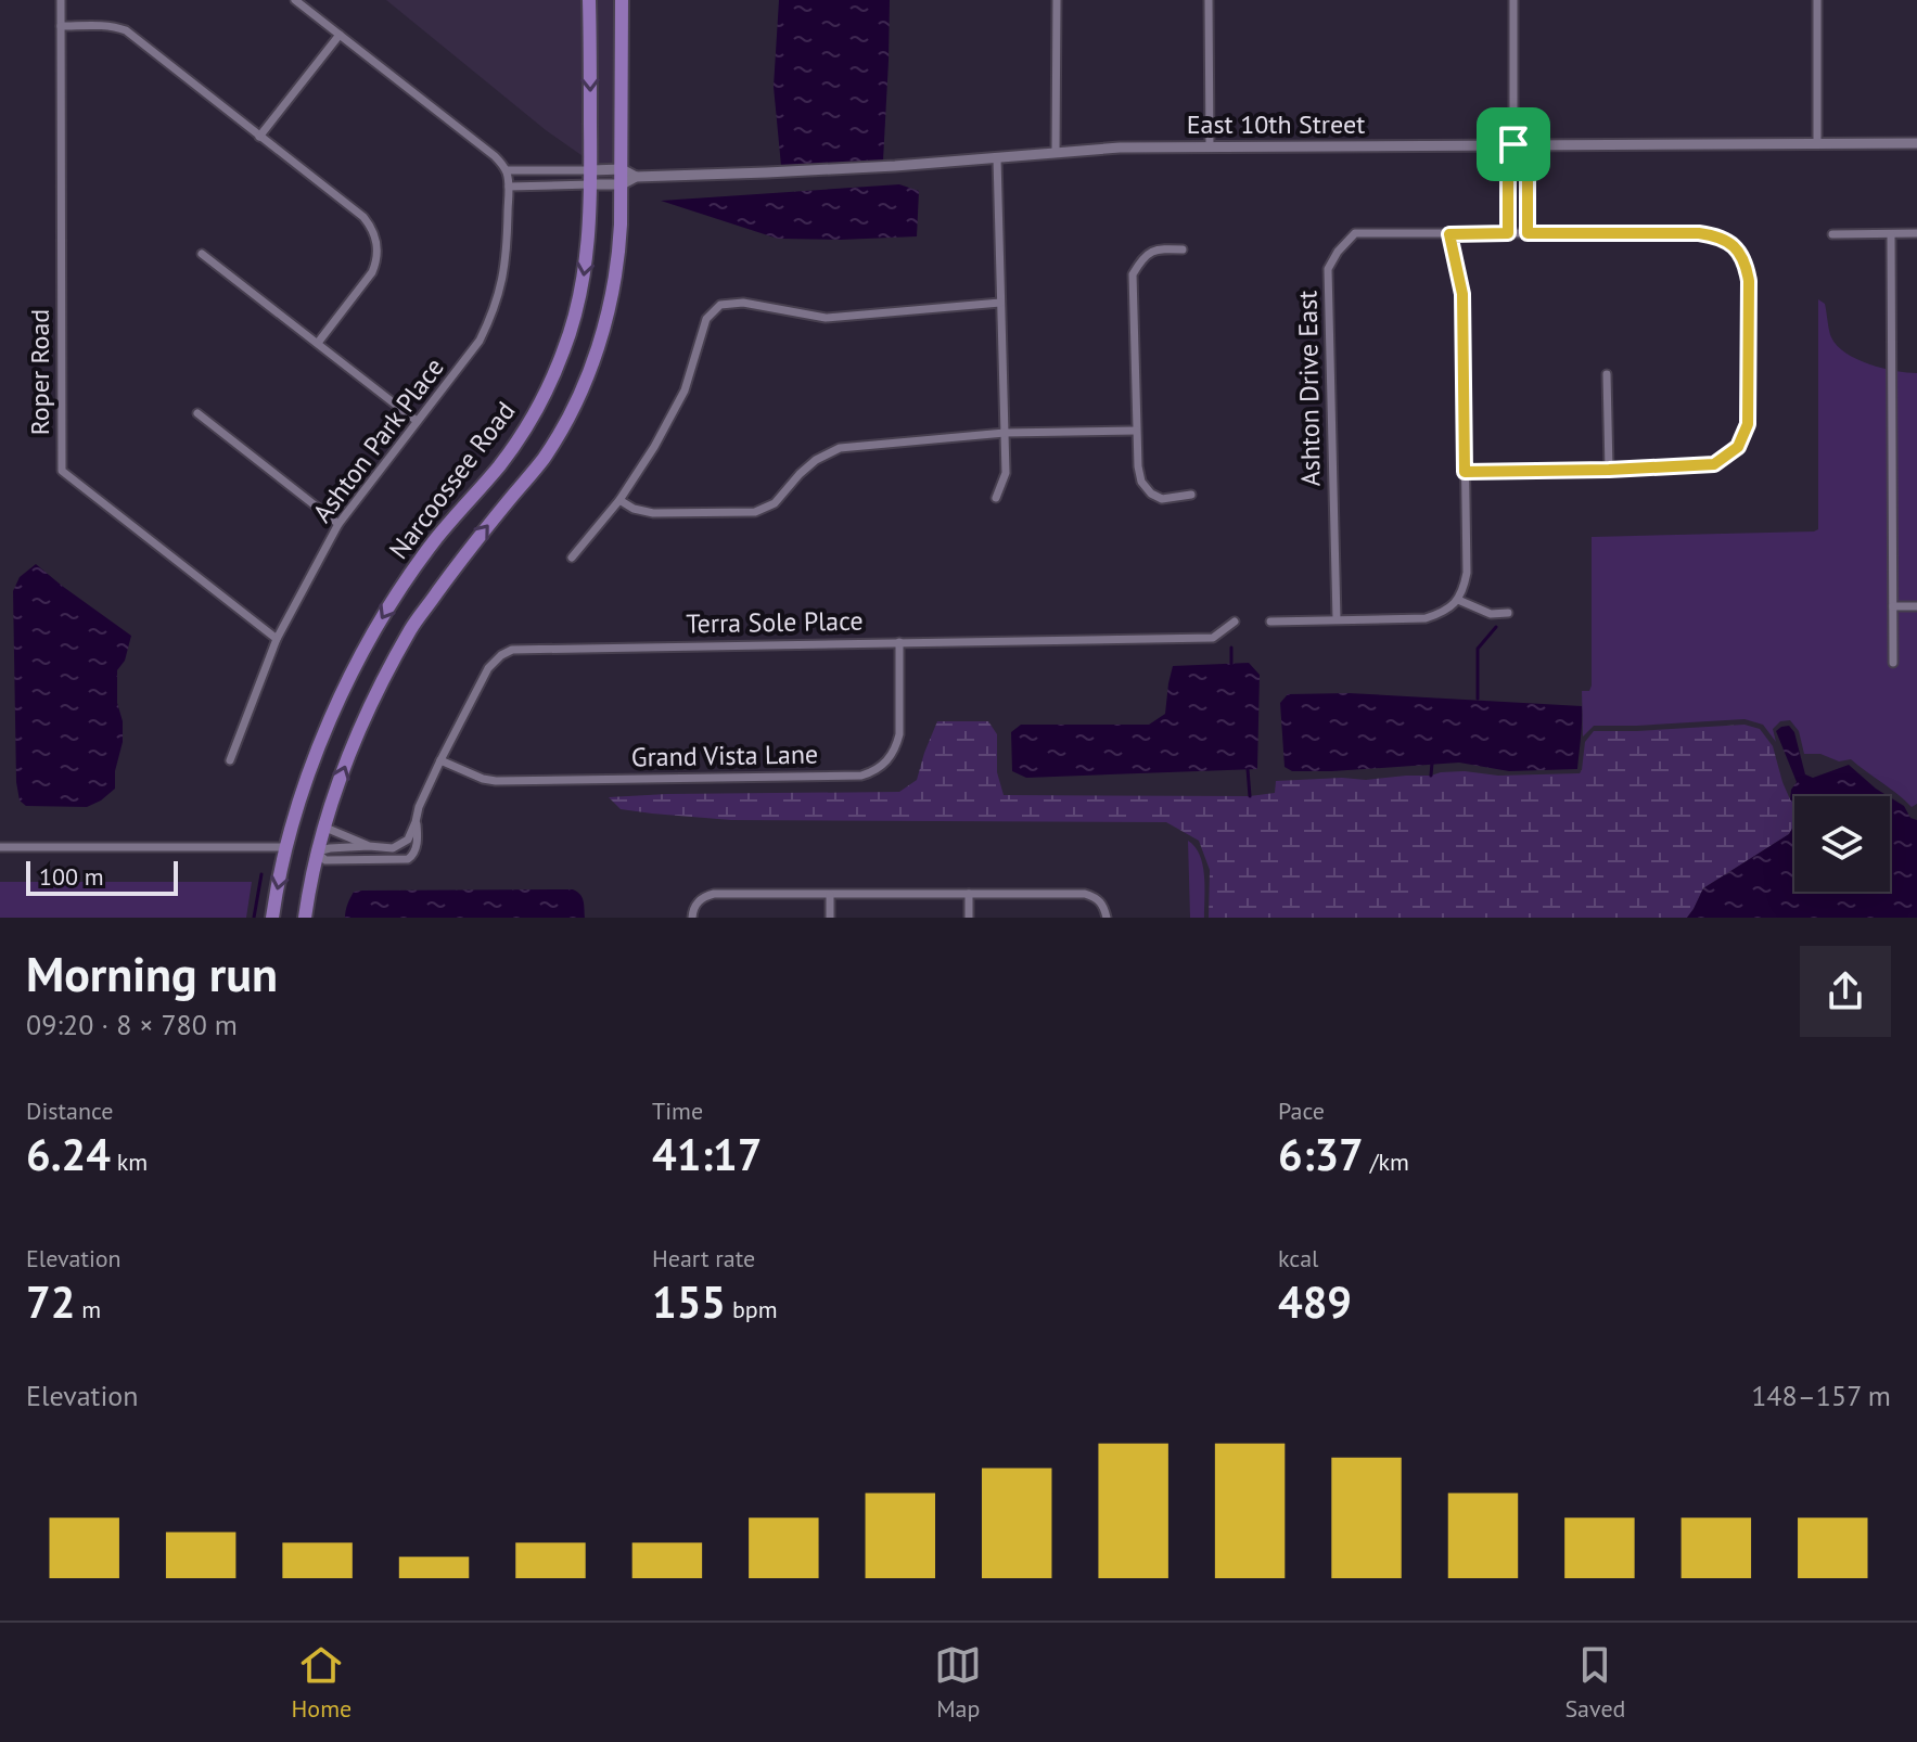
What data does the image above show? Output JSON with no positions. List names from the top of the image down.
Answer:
{
  "streets": {
    "main road": ["Narcoossee Road"],
    "street": [
      "East 10th Street",
      "Roper Road",
      "Ashton Drive East",
      "Ashton Park Place",
      "Terra Sole Place",
      "Grand Vista Lane"
    ]
  },
  "crossings": [
    ["East 10th Street", "Narcoossee Road"],
    ["Roper Road", "Ashton Park Place"],
    ["Narcoossee Road", "Terra Sole Place"],
    ["Terra Sole Place", "Grand Vista Lane"]
  ],
  "scale_bar": "100 m",
  "page": {
    "scale": "100 m",
    "heading": ["Morning run", "09:20 · 8 × 780 m"],
    "stats": [
      ["Distance", "6.24 km"],
      ["Time", "41:17"],
      ["Pace", "6:37 /km"],
      ["Elevation", "72 m"],
      ["Heart rate", "155 bpm"],
      ["kcal", "489"]
    ],
    "chart": ["Elevation", "148–157 m"],
    "tabs": ["Home", "Map", "Saved"]
  }
}
